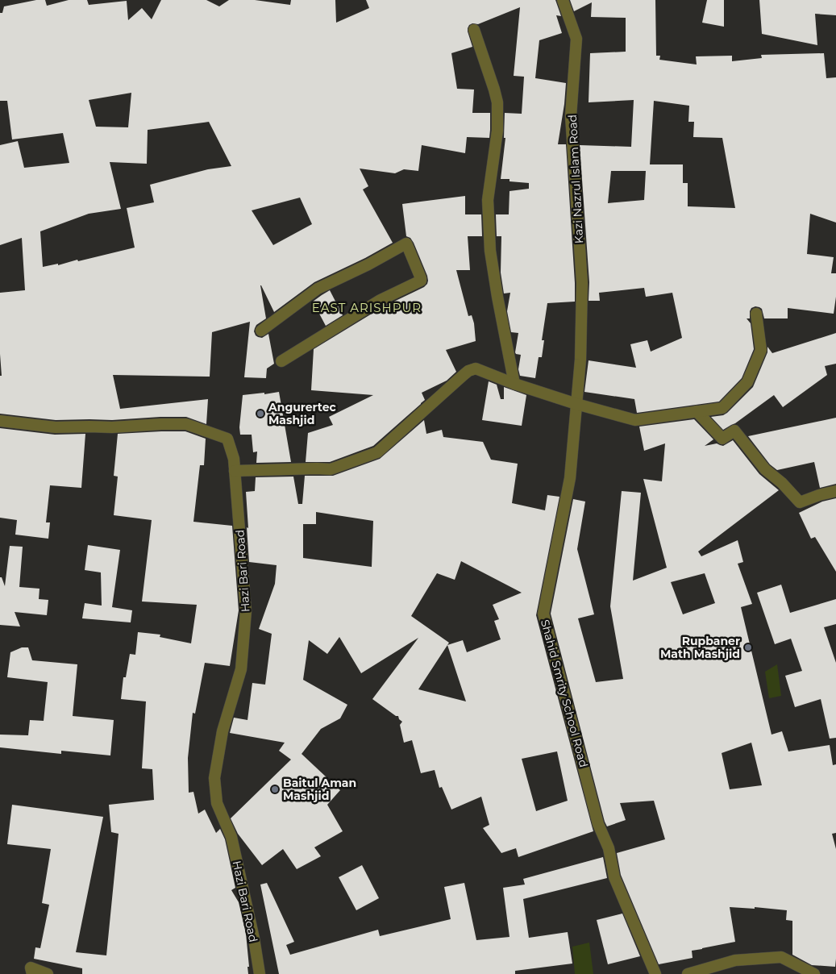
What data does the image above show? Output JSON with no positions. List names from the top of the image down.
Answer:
{
  "streets": {
    "street": ["Kazi Nazrul Islam Road", "Hazi Bari Road", "Shahid Smrity School Road"]
  },
  "crossings": [
    ["Kazi Nazrul Islam Road", "Shahid Smrity School Road"]
  ],
  "districts": ["EAST ARISHPUR"],
  "places": ["Angurertec Mashjid", "Rupbaner Math Mashjid", "Baitul Aman Mashjid"]
}
